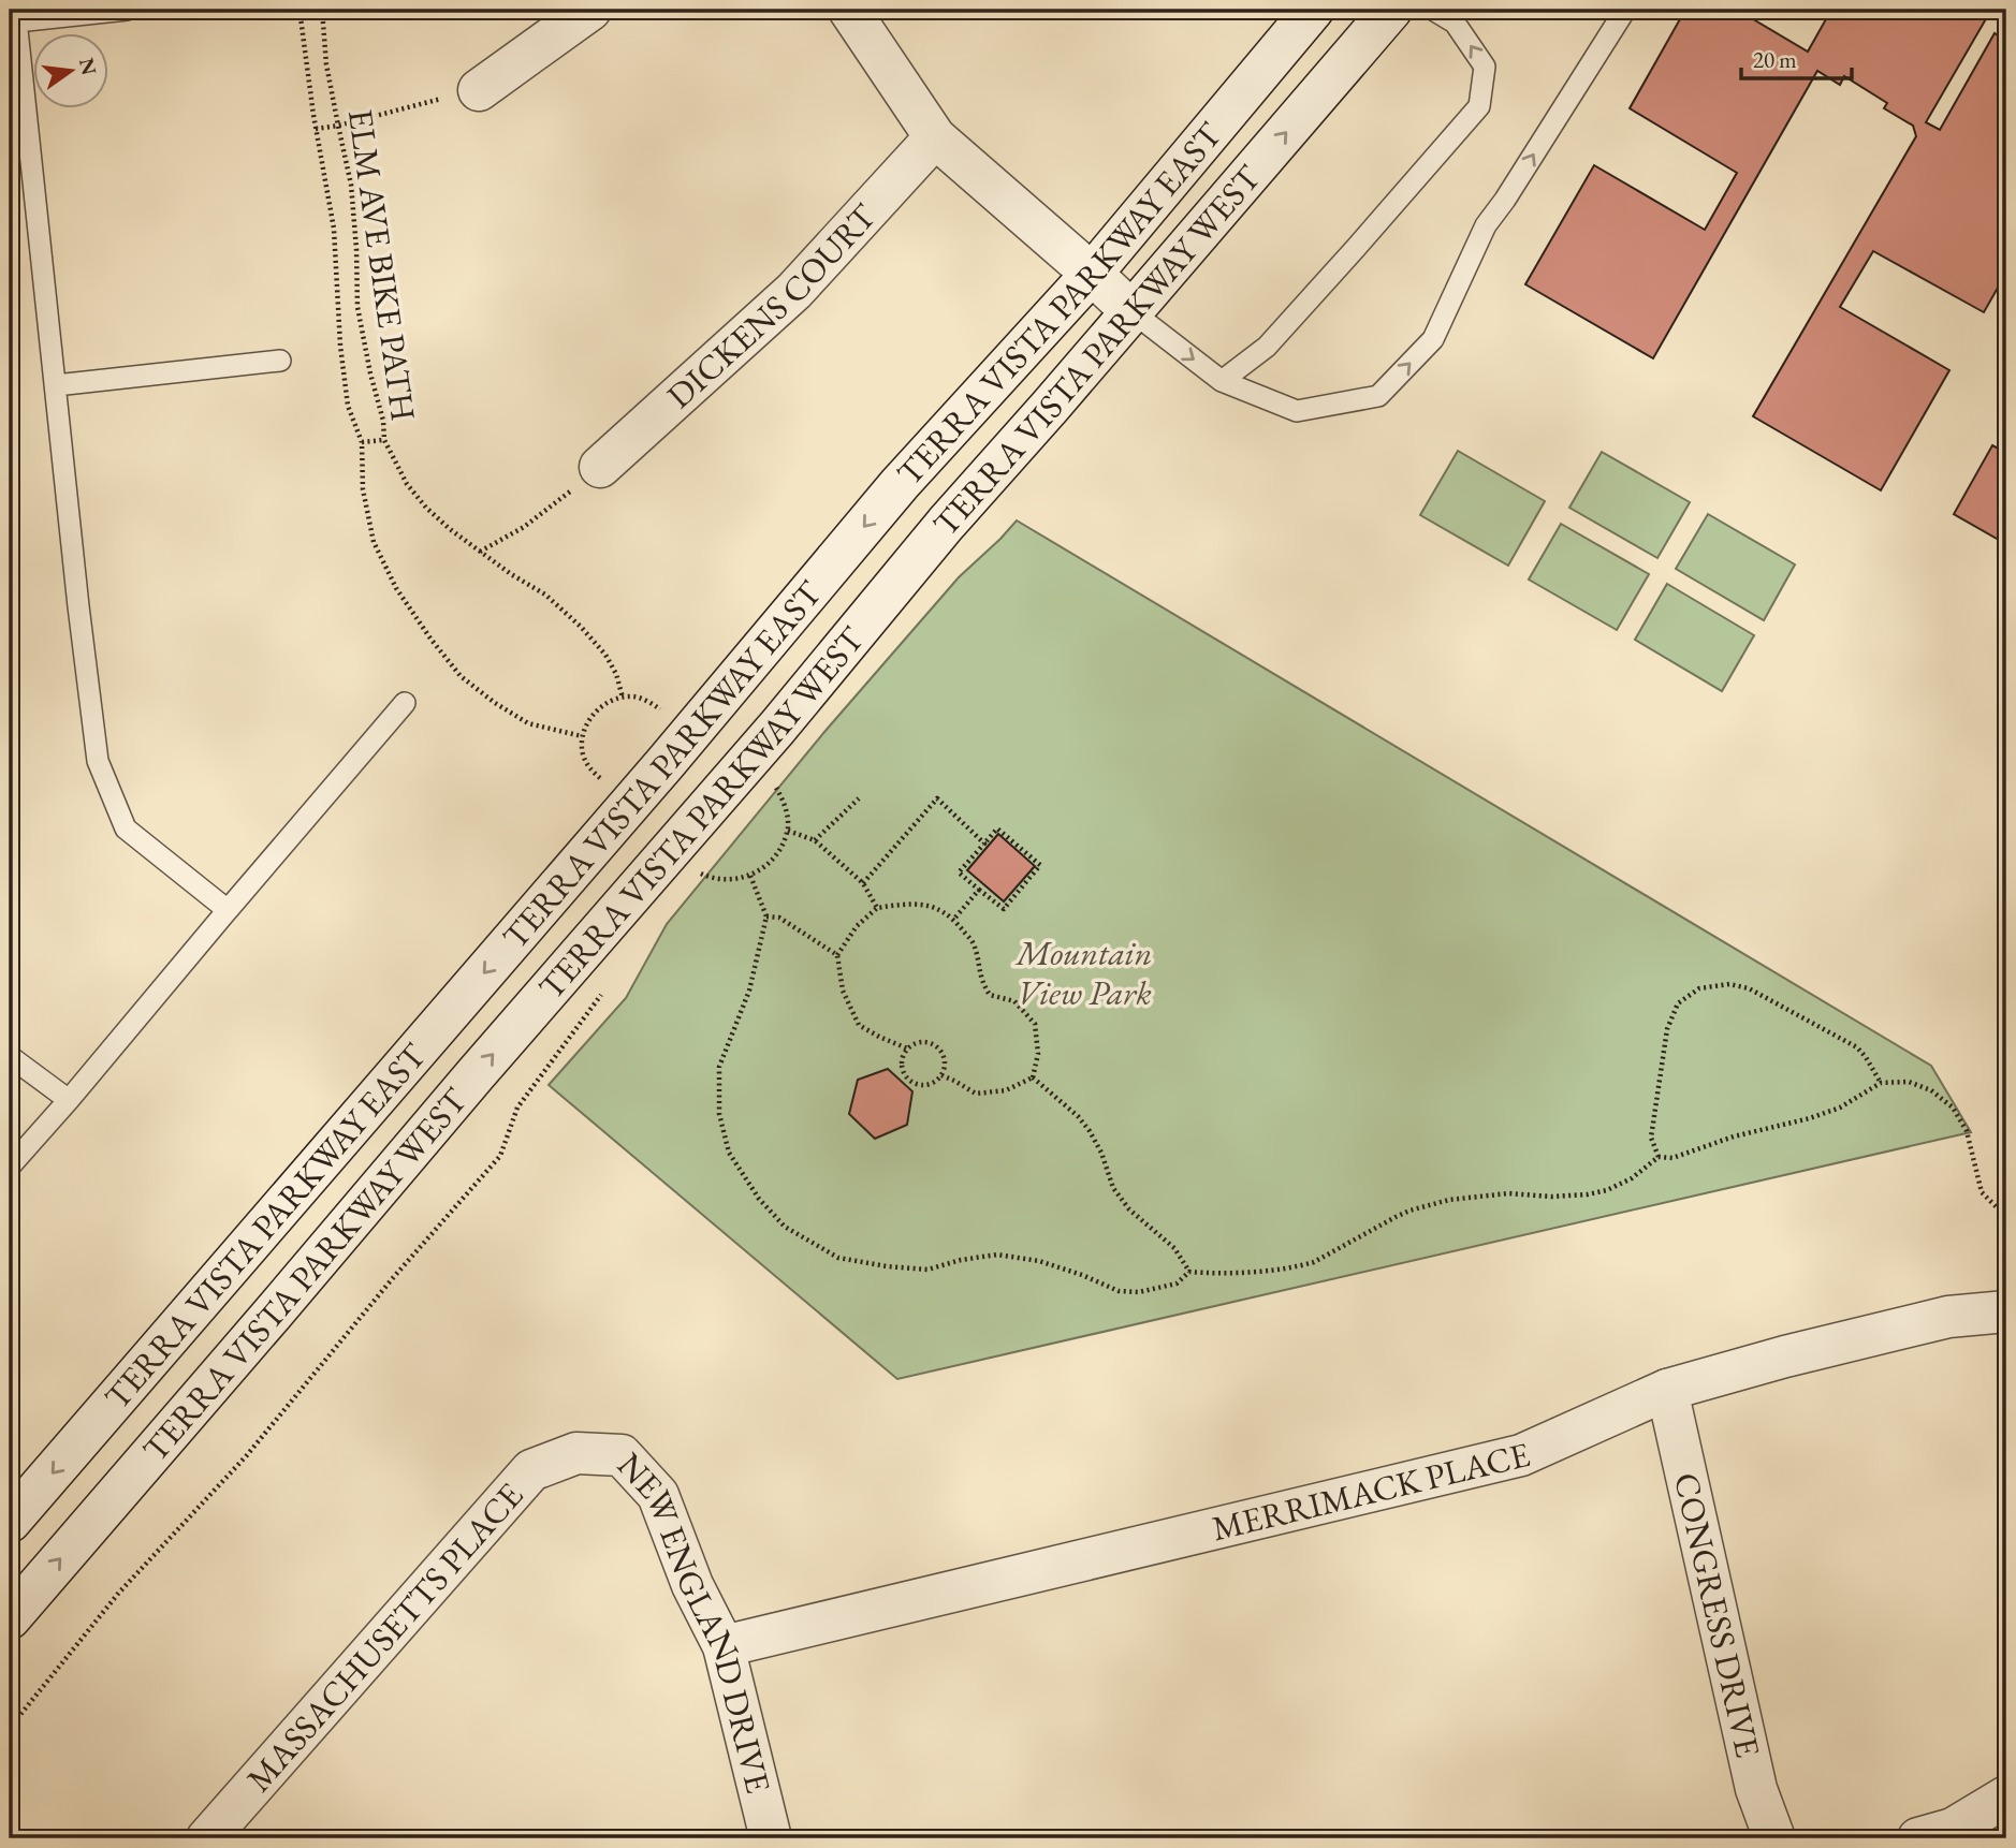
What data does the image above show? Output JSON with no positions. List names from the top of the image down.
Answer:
{
  "streets": {
    "street": [
      "TERRA VISTA PARKWAY EAST",
      "DICKENS COURT",
      "TERRA VISTA PARKWAY WEST",
      "MERRIMACK PLACE",
      "CONGRESS DRIVE",
      "NEW ENGLAND DRIVE",
      "MASSACHUSETTS PLACE"
    ],
    "path": ["ELM AVE BIKE PATH"]
  },
  "crossings": [
    ["MERRIMACK PLACE", "CONGRESS DRIVE"],
    ["MERRIMACK PLACE", "NEW ENGLAND DRIVE"],
    ["NEW ENGLAND DRIVE", "MASSACHUSETTS PLACE"]
  ],
  "one_way": ["TERRA VISTA PARKWAY EAST", "TERRA VISTA PARKWAY WEST"],
  "parks": ["Mountain View Park"],
  "scale_bar": "20 m",
  "north": "right"
}
